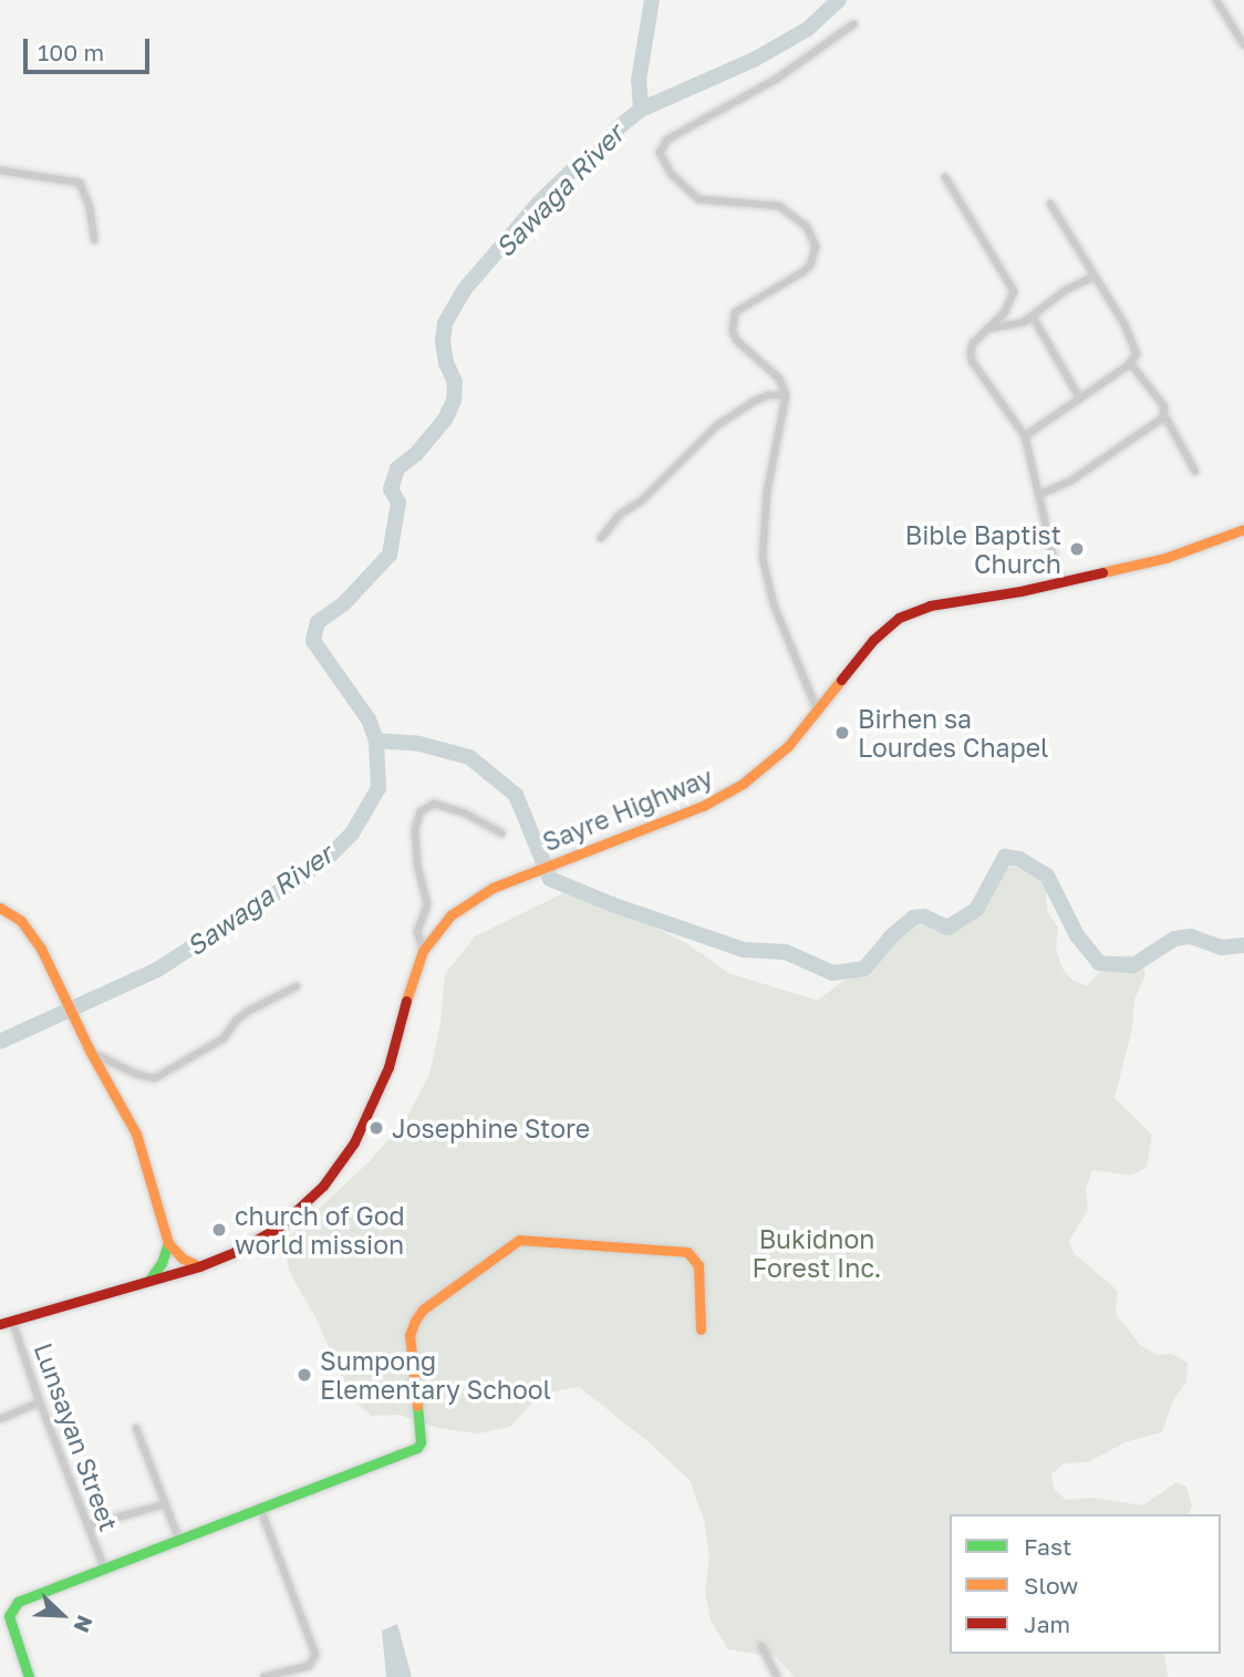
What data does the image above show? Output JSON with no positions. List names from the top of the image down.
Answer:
{
  "streets": {
    "main road": ["Sayre Highway"],
    "street": ["Lunsayan Street"]
  },
  "crossings": [
    ["Sayre Highway", "Lunsayan Street"]
  ],
  "water": ["Sawaga River"],
  "parks": ["Bukidnon Forest Inc."],
  "places": [
    "Bible Baptist Church",
    "Birhen sa Lourdes Chapel",
    "Josephine Store",
    "church of God world mission",
    "Sumpong Elementary School"
  ],
  "legend": ["Fast", "Slow", "Jam"],
  "scale_bar": "100 m",
  "north": "bottom right"
}
